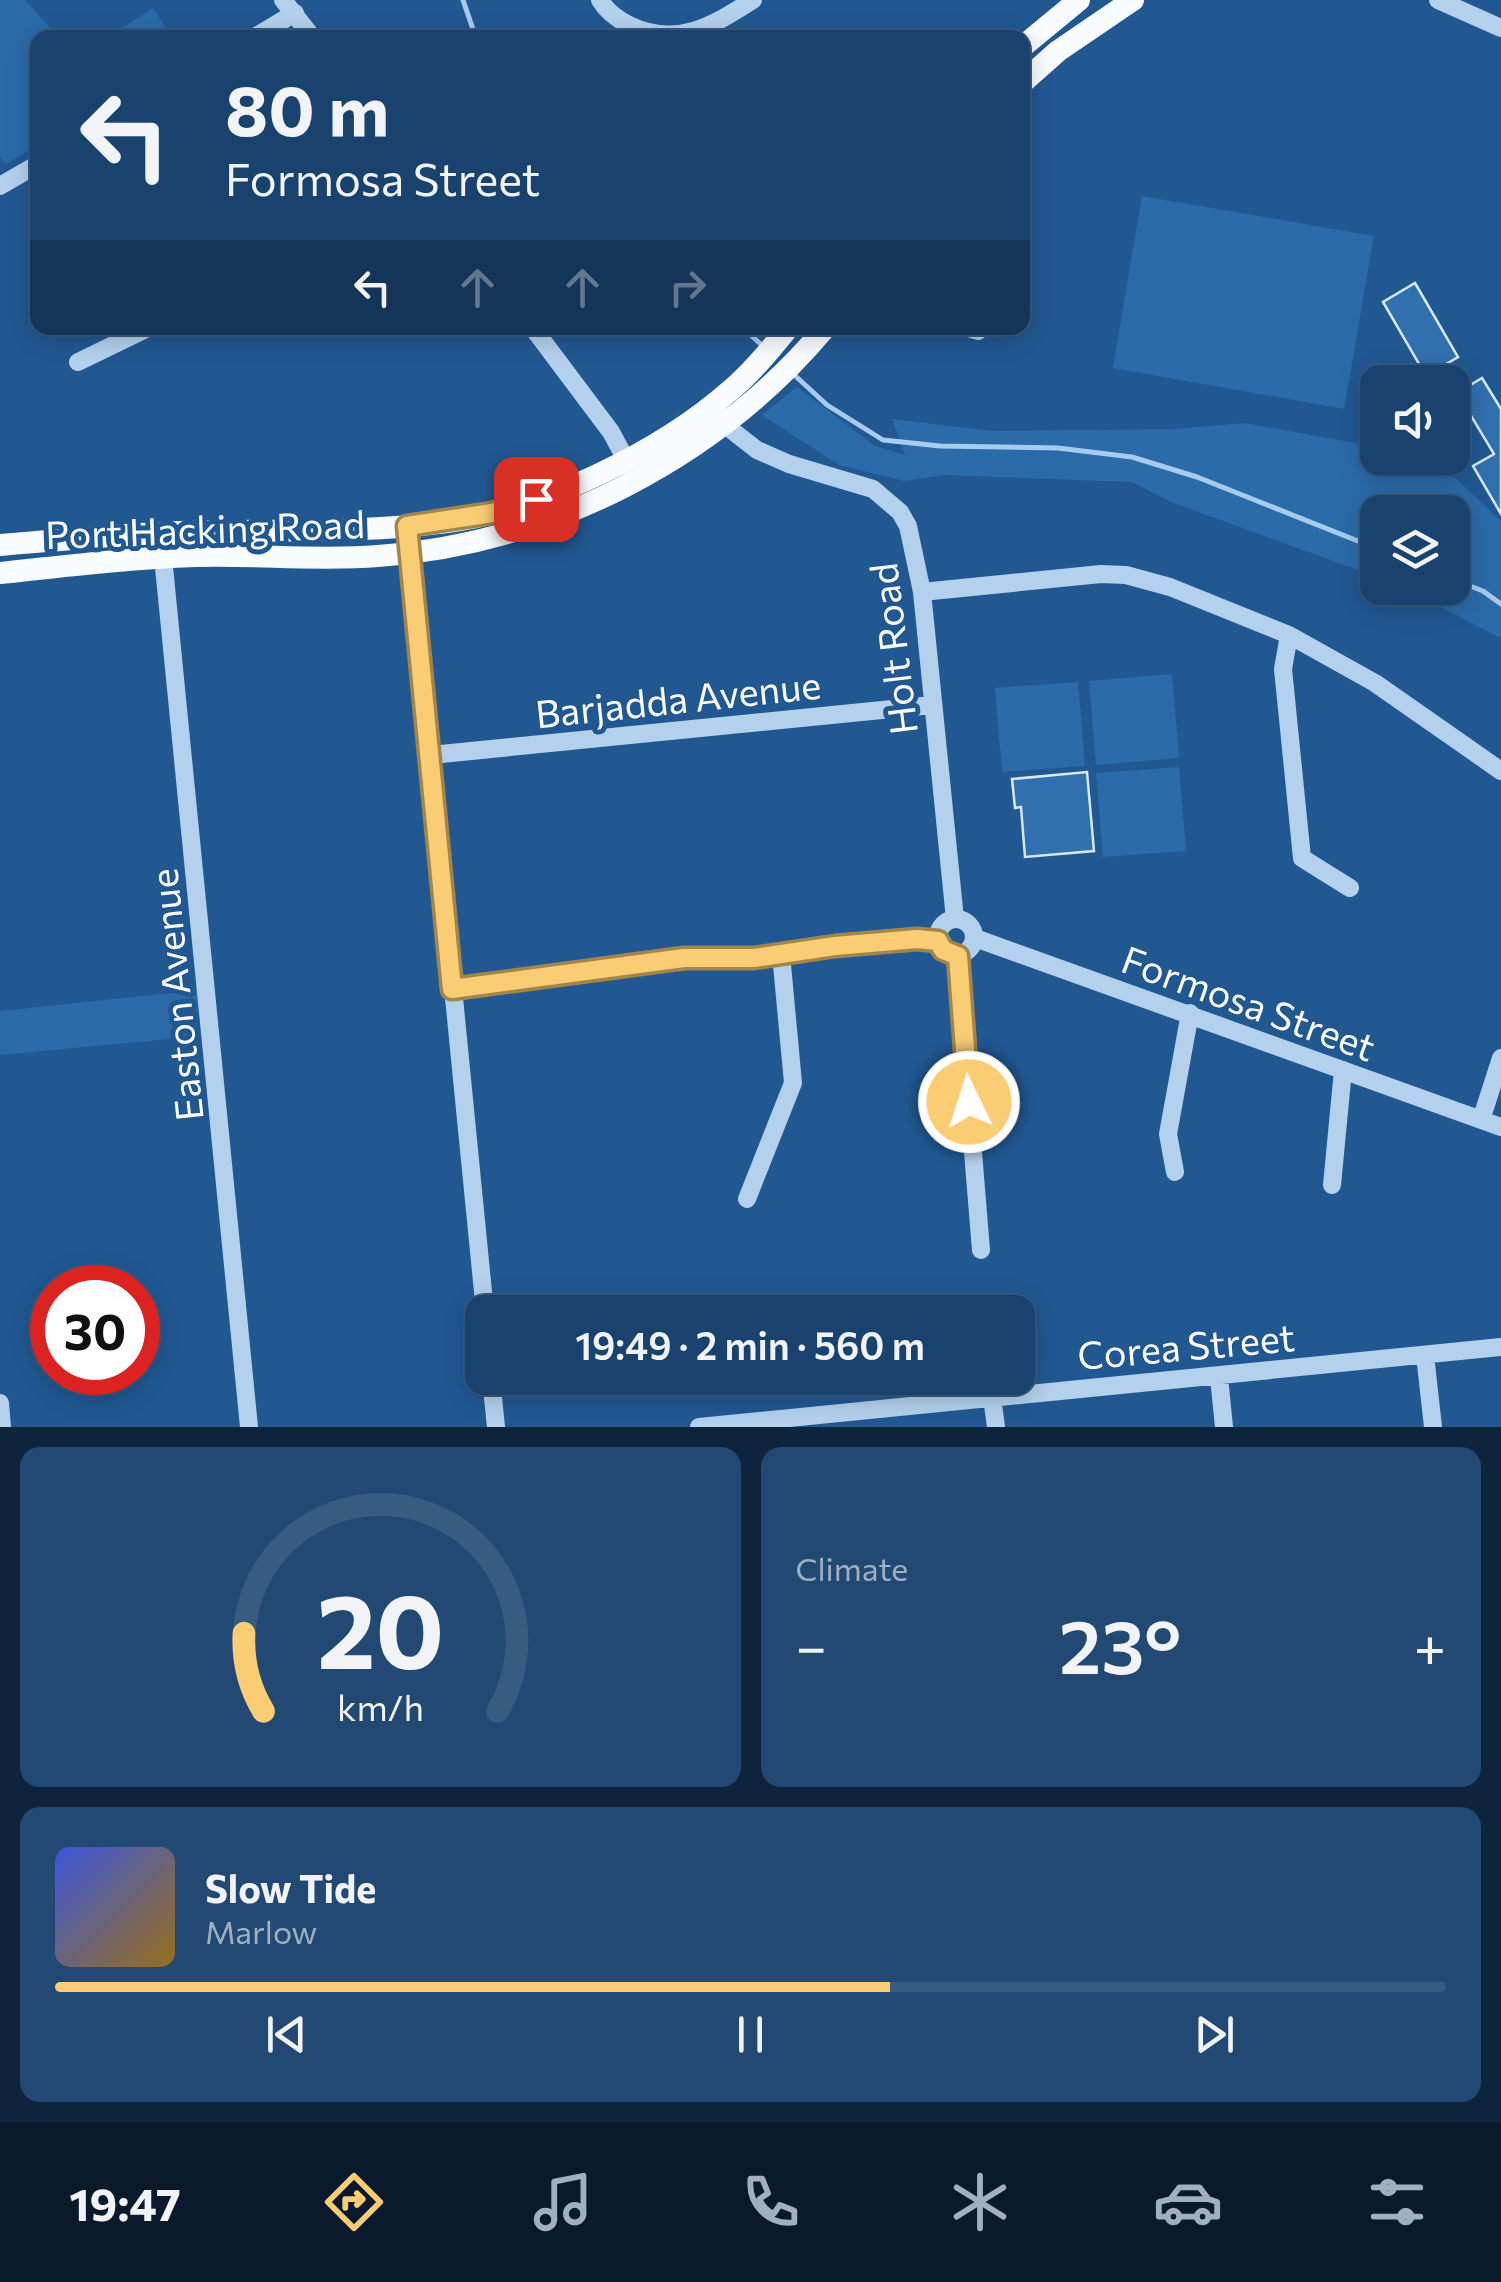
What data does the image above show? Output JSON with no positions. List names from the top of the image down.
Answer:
{
  "streets": {
    "main road": ["Port Hacking Road"],
    "street": [
      "Holt Road",
      "Barjadda Avenue",
      "Easton Avenue",
      "Formosa Street",
      "Corea Street"
    ]
  },
  "crossings": [
    ["Port Hacking Road", "Holt Road"],
    ["Port Hacking Road", "Easton Avenue"],
    ["Holt Road", "Barjadda Avenue"],
    ["Holt Road", "Formosa Street"]
  ],
  "page": {
    "turn": ["80 m", "Formosa Street"],
    "limit": "30",
    "trip": "19:49 · 2 min · 560 m",
    "tile": "Climate",
    "heat": ["−", "23°", "+"],
    "song": ["Slow Tide", "Marlow"],
    "tabs": "19:47",
    "gauge": ["20", "km/h"]
  }
}
